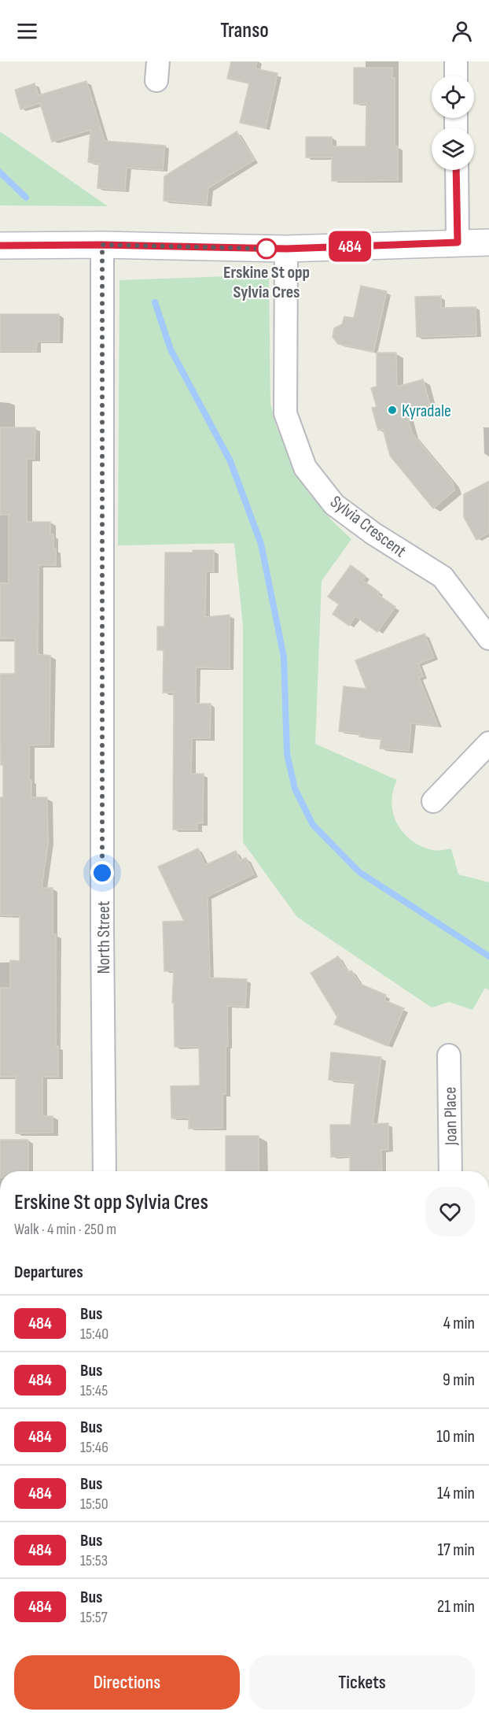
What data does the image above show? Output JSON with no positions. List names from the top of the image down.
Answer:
{
  "streets": {
    "street": ["Sylvia Crescent", "North Street", "Joan Place"]
  },
  "places": ["Erskine St opp Sylvia Cres", "Kyradale"],
  "lines": ["bus line 484"],
  "page": {
    "header": "Transo",
    "on_map": "484",
    "heading": [
      ["Erskine St opp Sylvia Cres", "Walk · 4 min · 250 m"],
      "Departures"
    ],
    "list": [
      {
        "mark": "484",
        "name": "Bus",
        "note": "15:40",
        "value": "4 min"
      },
      {
        "mark": "484",
        "name": "Bus",
        "note": "15:45",
        "value": "9 min"
      },
      {
        "mark": "484",
        "name": "Bus",
        "note": "15:46",
        "value": "10 min"
      },
      {
        "mark": "484",
        "name": "Bus",
        "note": "15:50",
        "value": "14 min"
      },
      {
        "mark": "484",
        "name": "Bus",
        "note": "15:53",
        "value": "17 min"
      },
      {
        "mark": "484",
        "name": "Bus",
        "note": "15:57",
        "value": "21 min"
      }
    ],
    "buttons": ["Directions", "Tickets"]
  }
}
